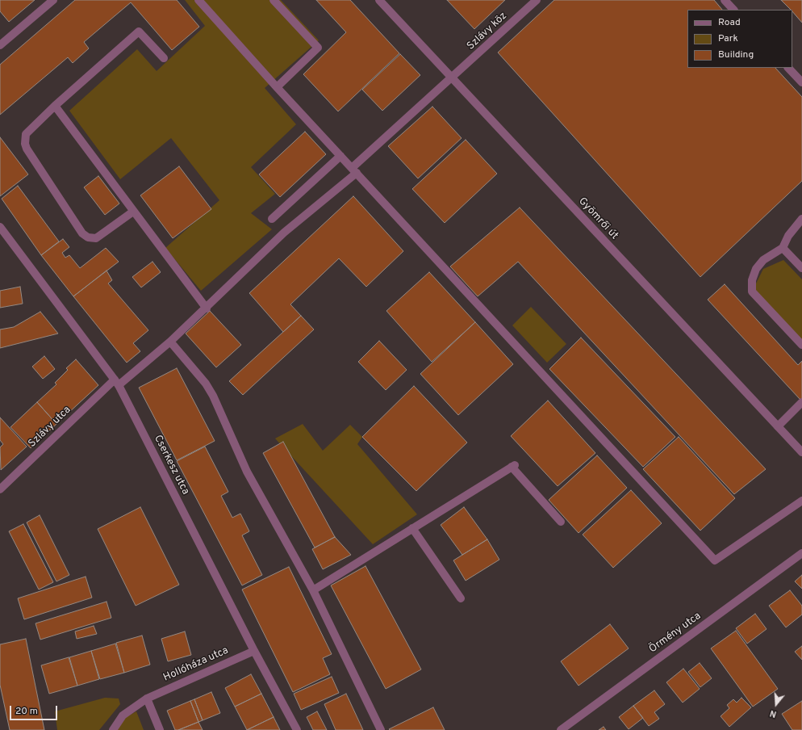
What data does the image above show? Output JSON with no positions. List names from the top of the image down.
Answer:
{
  "streets": {
    "street": [
      "Szlávy köz",
      "Gyömrői út",
      "Szlávy utca",
      "Cserkesz utca",
      "Örmény utca",
      "Hollóháza utca"
    ]
  },
  "crossings": [
    ["Szlávy köz", "Gyömrői út"],
    ["Szlávy köz", "Szlávy utca"],
    ["Szlávy utca", "Cserkesz utca"],
    ["Cserkesz utca", "Hollóháza utca"]
  ],
  "legend": ["Road", "Park", "Building"],
  "scale_bar": "20 m",
  "north": "bottom"
}
